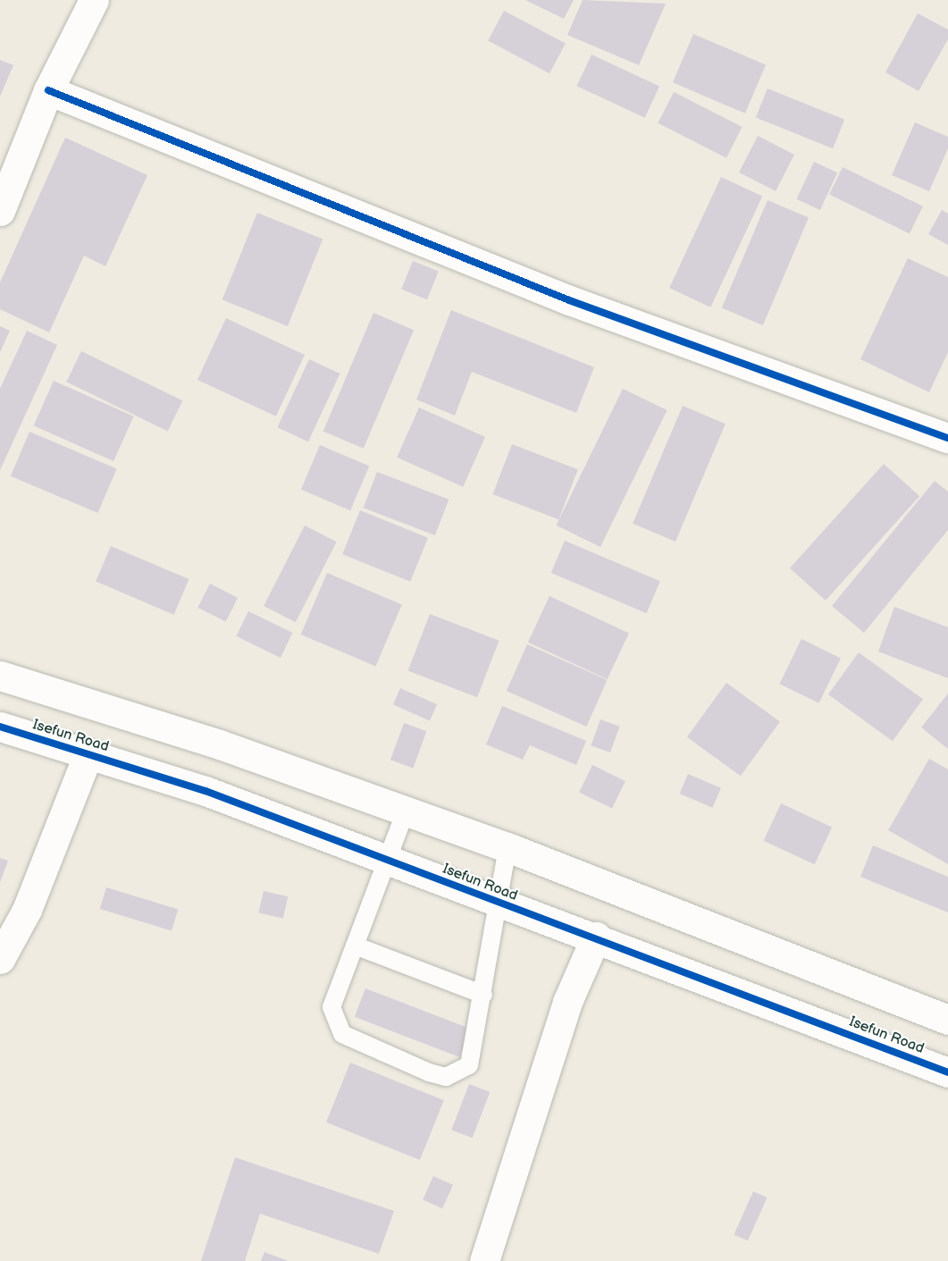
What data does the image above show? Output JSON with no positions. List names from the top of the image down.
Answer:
{
  "streets": {
    "street": ["Isefun Road"]
  }
}
